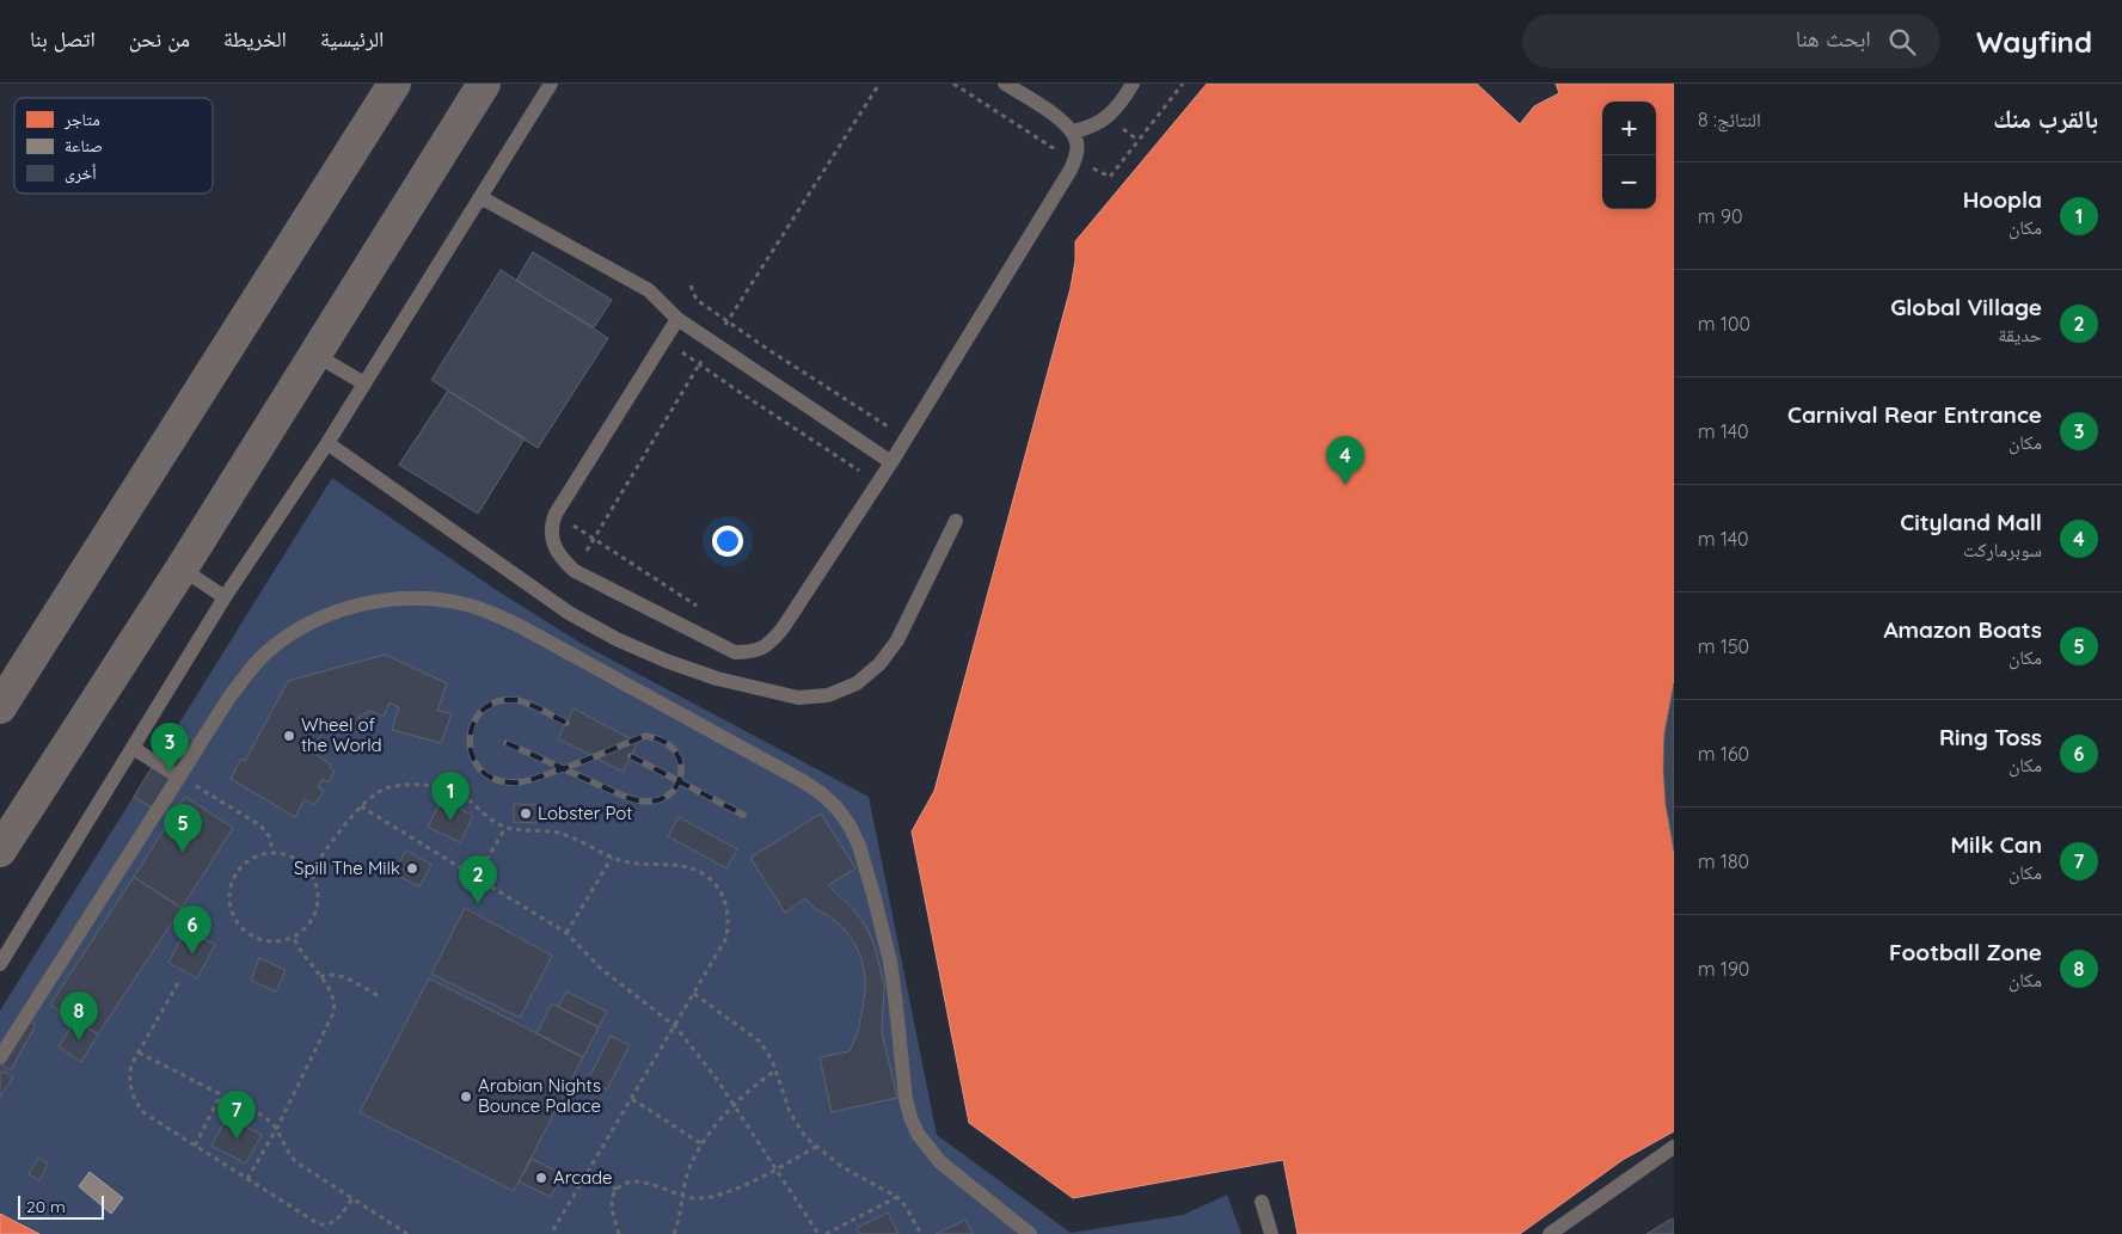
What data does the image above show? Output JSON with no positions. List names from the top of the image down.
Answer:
{
  "places": [
    "Wheel of the World",
    "Lobster Pot",
    "Spill The Milk",
    "Arabian Nights Bounce Palace",
    "Arcade"
  ],
  "legend": ["متاجر", "صناعة", "أخرى"],
  "scale_bar": "20 m",
  "page": {
    "header": "Wayfind",
    "search": "ابحث هنا",
    "nav": [
      "الرئيسية",
      "الخريطة",
      "من نحن",
      "اتصل بنا"
    ],
    "heading": ["بالقرب منك", "النتائج: 8"],
    "map_buttons": ["+", "−"],
    "list": [
      {
        "mark": "1",
        "name": "Hoopla",
        "note": "مكان",
        "value": "90 m"
      },
      {
        "mark": "2",
        "name": "Global Village",
        "note": "حديقة",
        "value": "100 m"
      },
      {
        "mark": "3",
        "name": "Carnival Rear Entrance",
        "note": "مكان",
        "value": "140 m"
      },
      {
        "mark": "4",
        "name": "Cityland Mall",
        "note": "سوبرماركت",
        "value": "140 m"
      },
      {
        "mark": "5",
        "name": "Amazon Boats",
        "note": "مكان",
        "value": "150 m"
      },
      {
        "mark": "6",
        "name": "Ring Toss",
        "note": "مكان",
        "value": "160 m"
      },
      {
        "mark": "7",
        "name": "Milk Can",
        "note": "مكان",
        "value": "180 m"
      },
      {
        "mark": "8",
        "name": "Football Zone",
        "note": "مكان",
        "value": "190 m"
      }
    ],
    "pins": [
      "4",
      "3",
      "1",
      "5",
      "2",
      "6",
      "8",
      "7"
    ],
    "scale": "20 m"
  }
}
